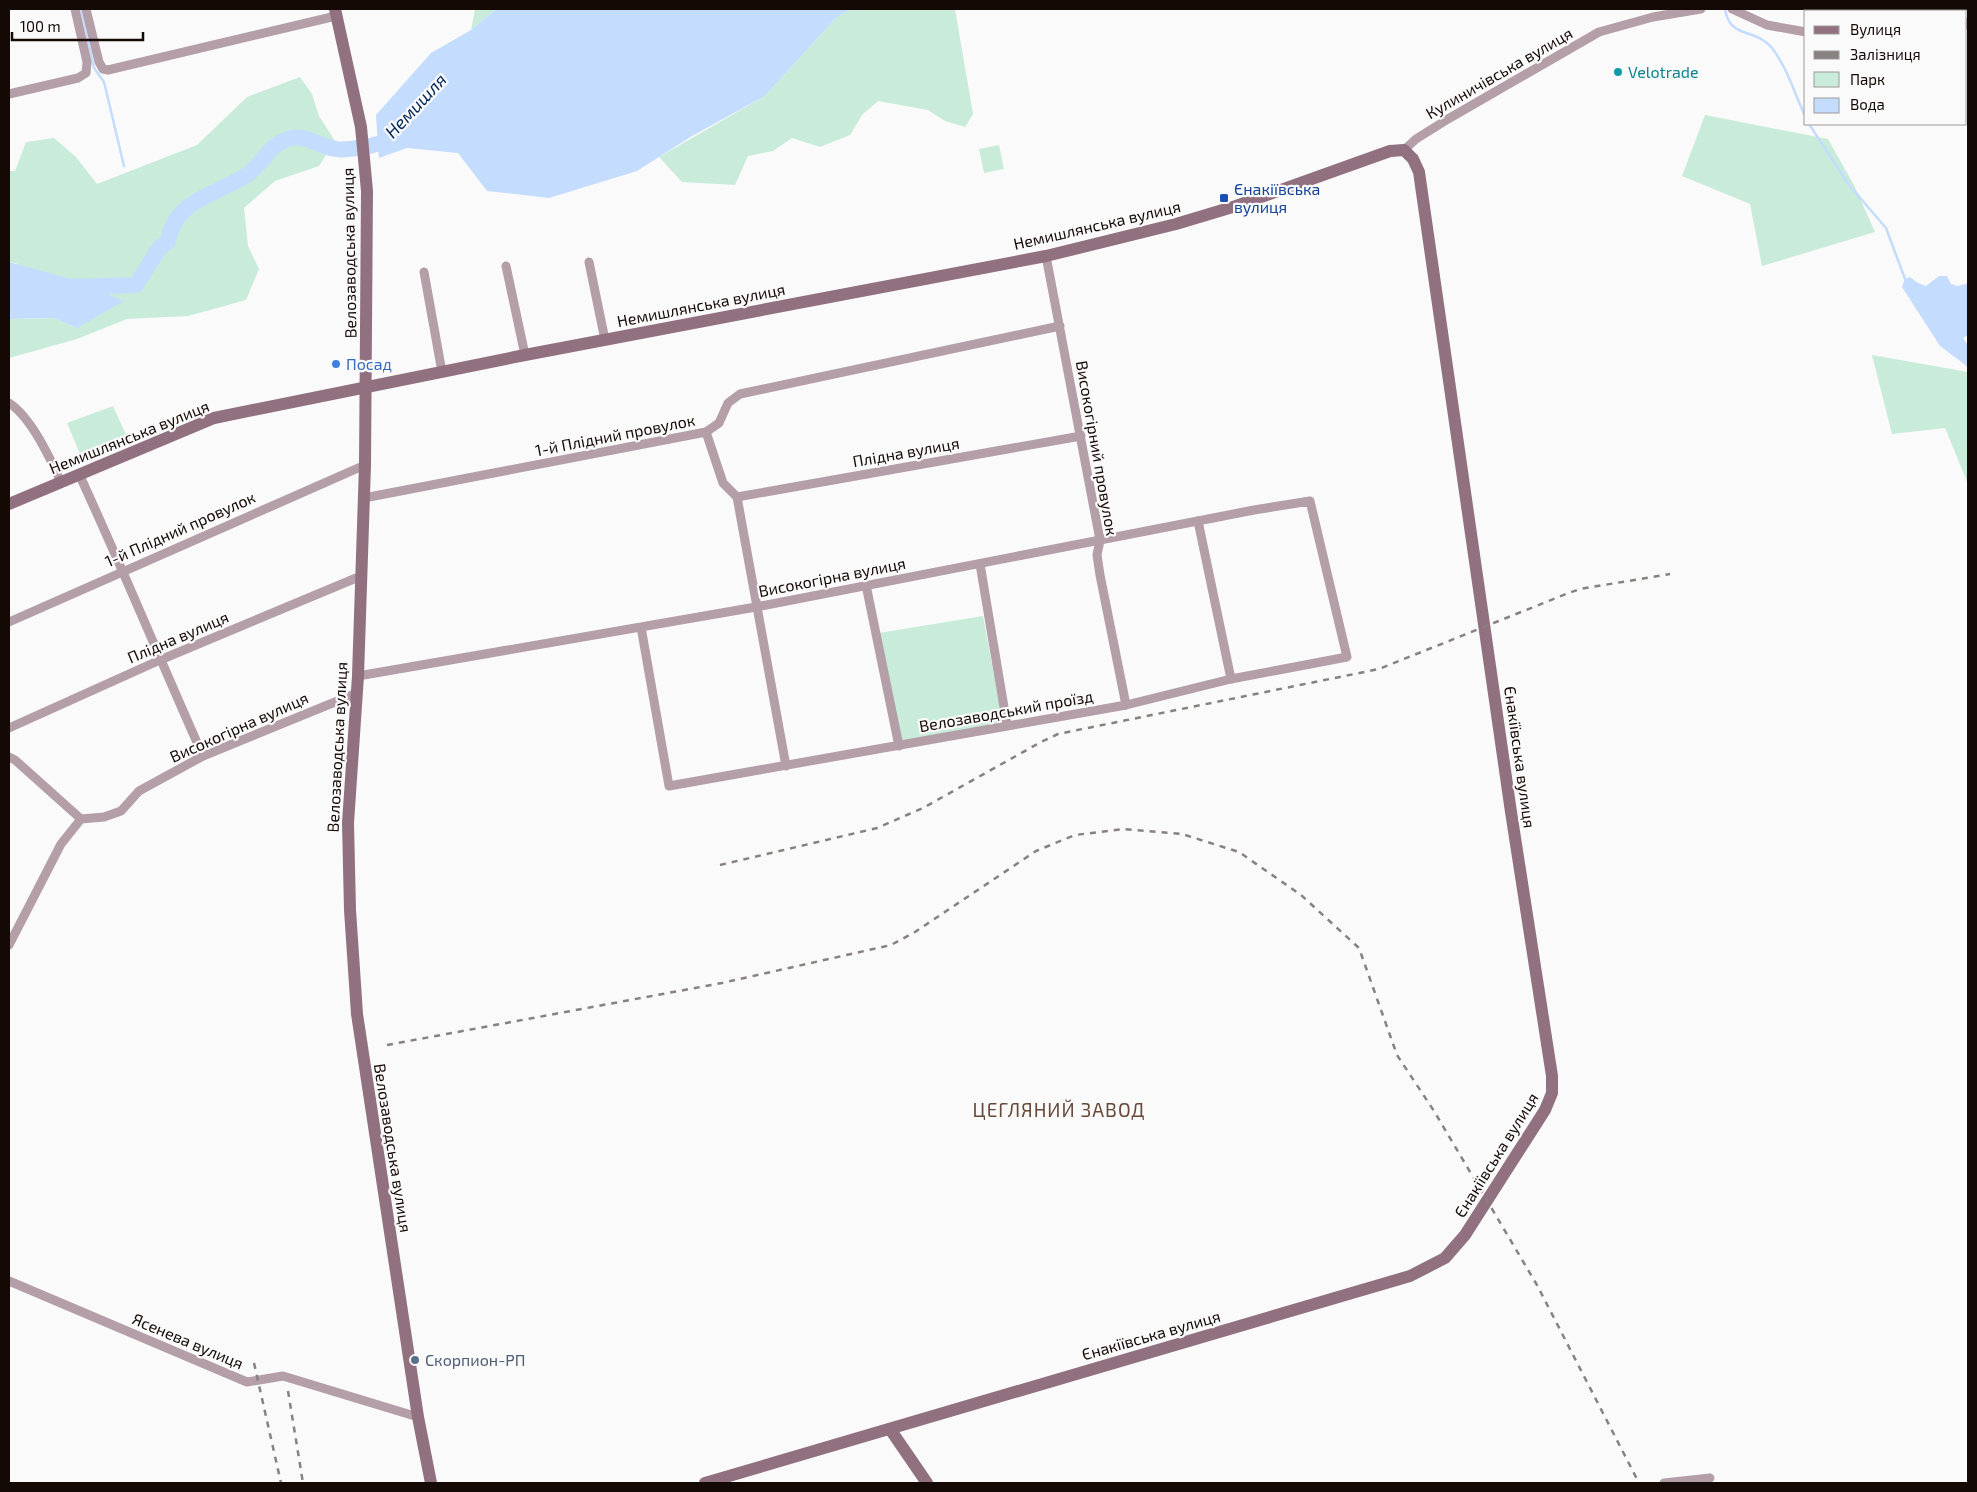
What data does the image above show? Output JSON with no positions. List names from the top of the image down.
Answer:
{
  "streets": {
    "street": [
      "Кулиничівська вулиця",
      "Немишлянська вулиця",
      "Велозаводська вулиця",
      "1-й Плідний провулок",
      "Високогірний провулок",
      "Плідна вулиця",
      "Високогірна вулиця",
      "Велозаводський проїзд",
      "Єнакіївська вулиця",
      "Ясенева вулиця"
    ]
  },
  "crossings": [
    ["Кулиничівська вулиця", "Немишлянська вулиця"],
    ["Кулиничівська вулиця", "Єнакіївська вулиця"],
    ["Немишлянська вулиця", "Велозаводська вулиця"],
    ["Немишлянська вулиця", "Високогірний провулок"],
    ["Немишлянська вулиця", "Єнакіївська вулиця"],
    ["Велозаводська вулиця", "1-й Плідний провулок"],
    ["Велозаводська вулиця", "Плідна вулиця"],
    ["Велозаводська вулиця", "Високогірна вулиця"],
    ["Велозаводська вулиця", "Ясенева вулиця"],
    ["1-й Плідний провулок", "Високогірний провулок"],
    ["Високогірний провулок", "Плідна вулиця"],
    ["Високогірний провулок", "Високогірна вулиця"],
    ["Високогірний провулок", "Велозаводський проїзд"],
    ["Високогірна вулиця", "Велозаводський проїзд"]
  ],
  "districts": ["ЦЕГЛЯНИЙ ЗАВОД"],
  "water": ["Немишля"],
  "places": {
    "other": ["Velotrade", "Посад", "Скорпион-РП"],
    "transit": ["Єнакіївська вулиця"]
  },
  "legend": [
    "Вулиця",
    "Залізниця",
    "Парк",
    "Вода"
  ],
  "scale_bar": "100 m"
}
